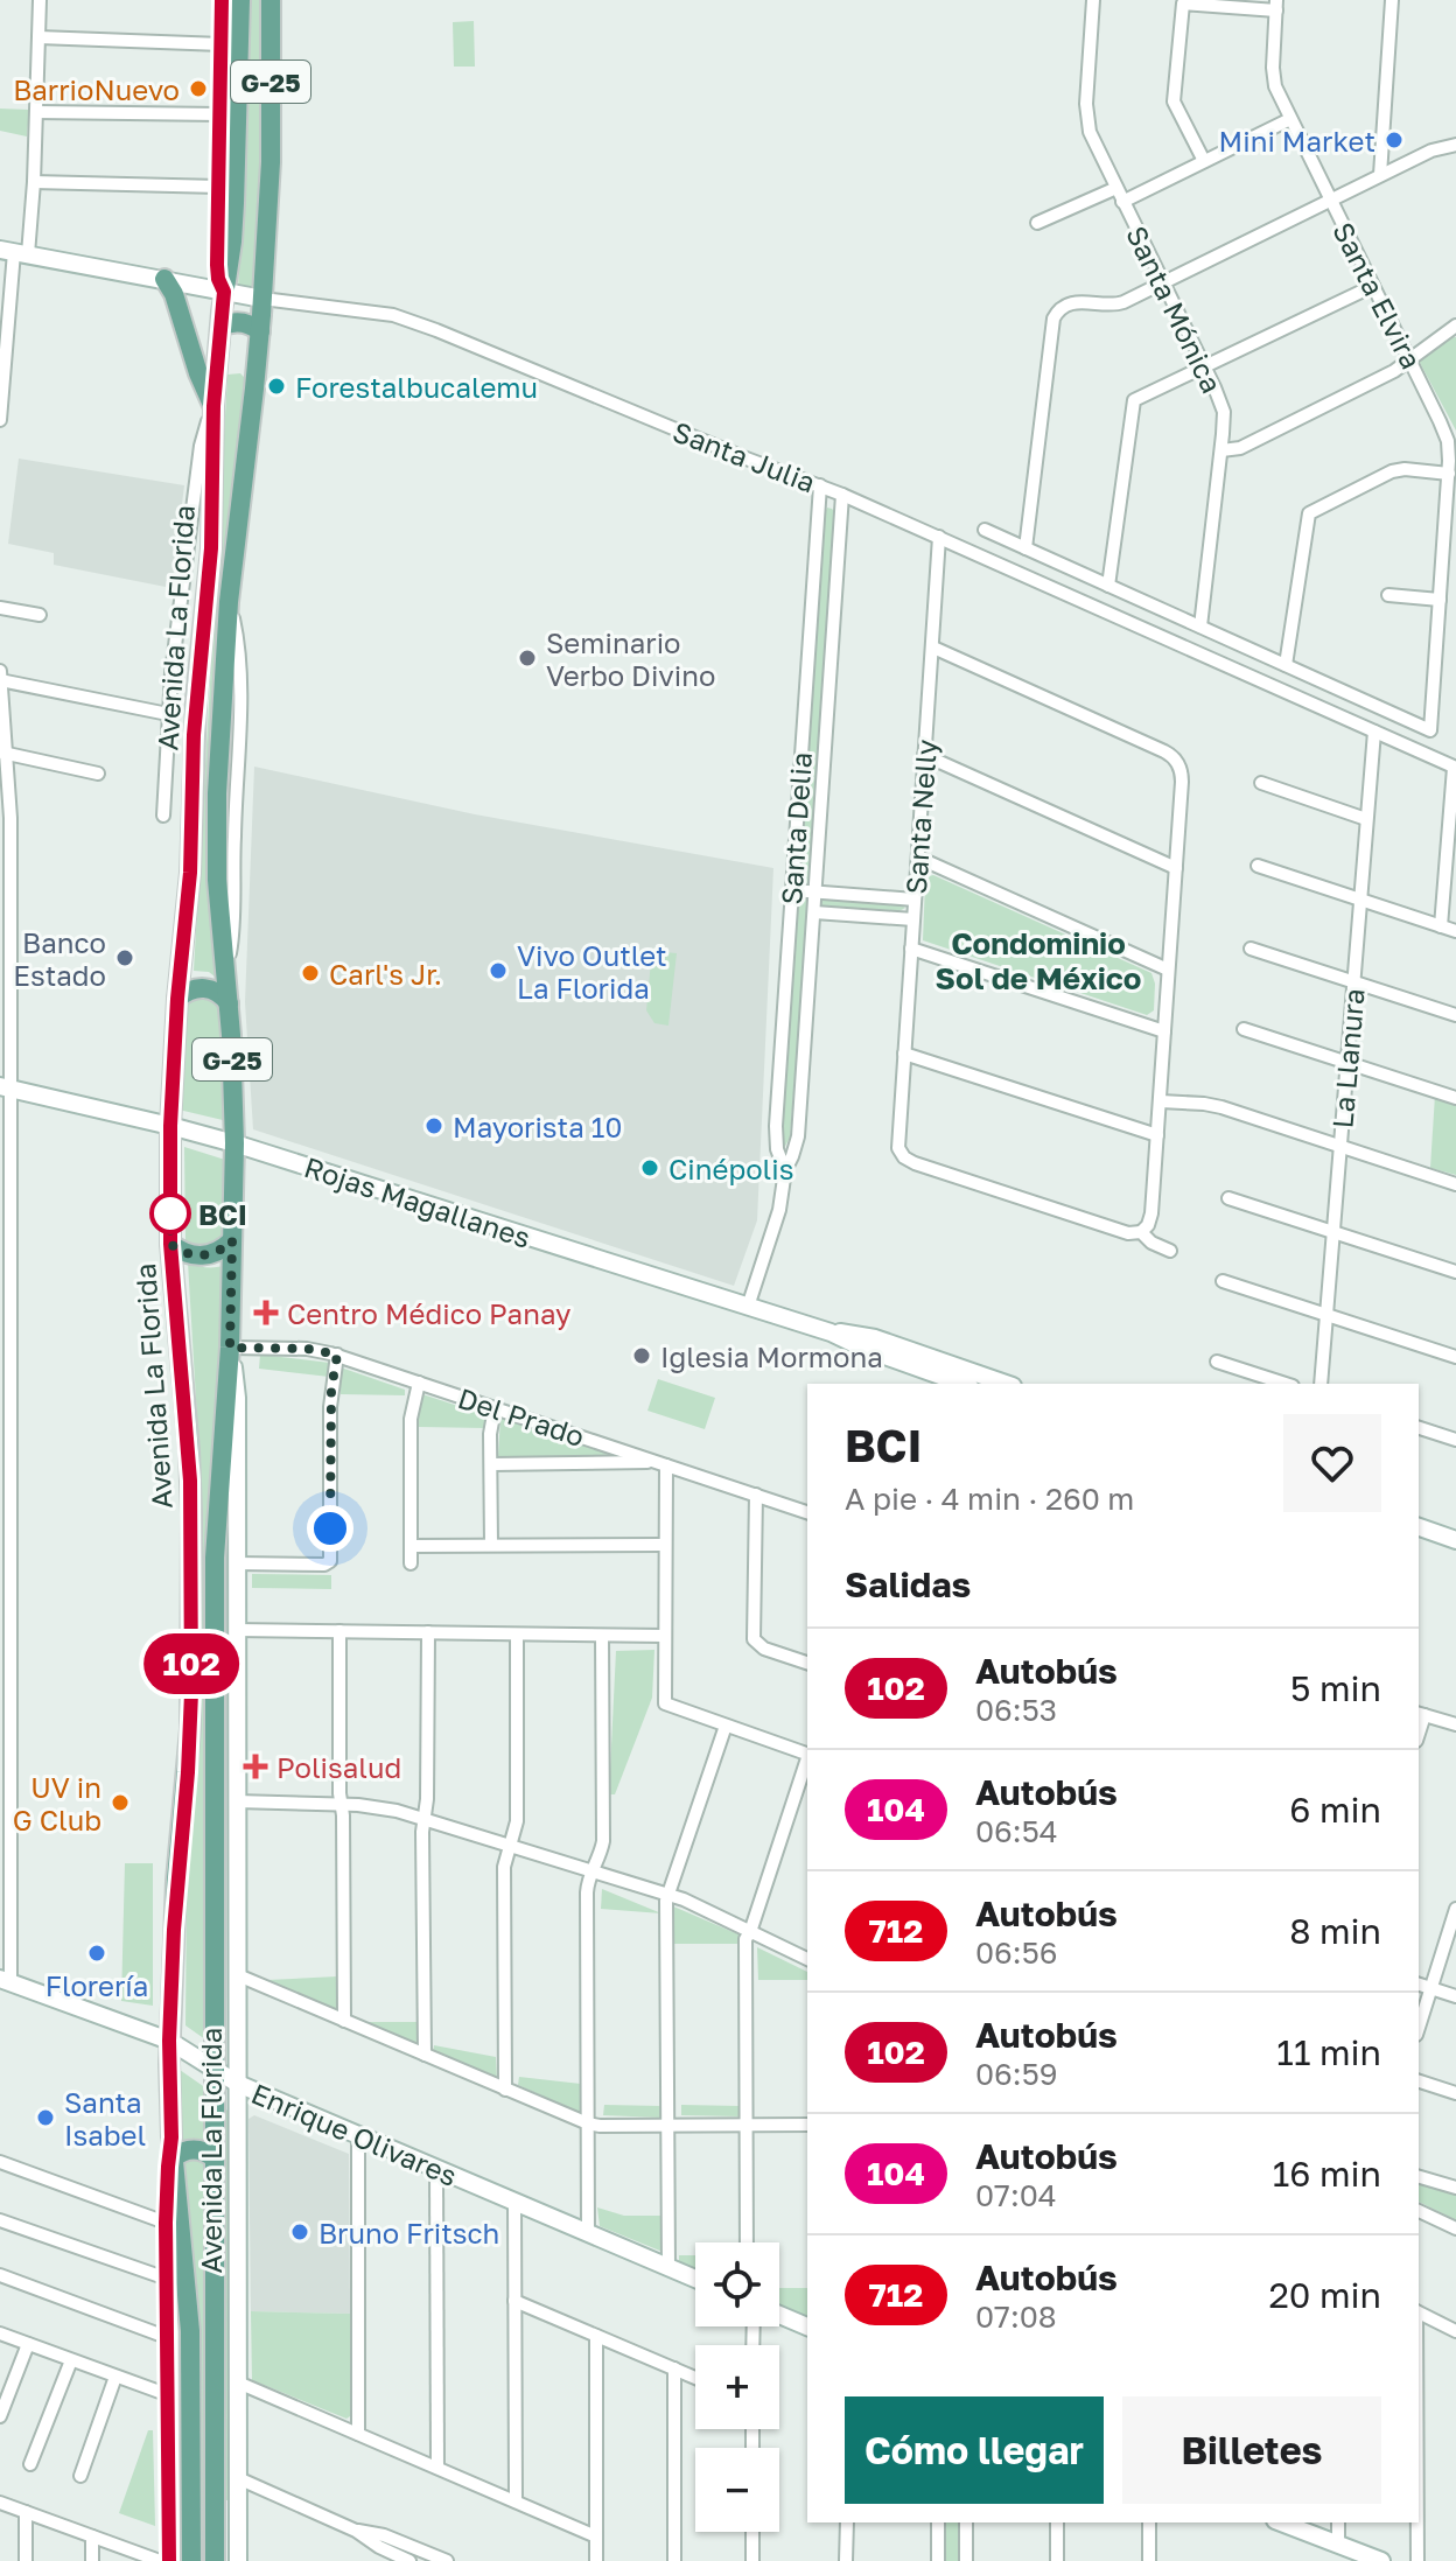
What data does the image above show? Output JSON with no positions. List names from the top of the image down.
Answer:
{
  "streets": {
    "main road": ["G-25", "Avenida La Florida"],
    "street": [
      "Santa Elvira",
      "Santa Mónica",
      "Santa Julia",
      "Santa Nelly",
      "Santa Delia",
      "La Llanura",
      "Rojas Magallanes",
      "Del Prado",
      "Enrique Olivares"
    ]
  },
  "crossings": [
    ["Santa Julia", "Avenida La Florida"],
    ["Santa Julia", "Santa Nelly"],
    ["Santa Julia", "Santa Delia"],
    ["Santa Julia", "La Llanura"],
    ["Avenida La Florida", "Rojas Magallanes"],
    ["Avenida La Florida", "Del Prado"],
    ["Avenida La Florida", "Enrique Olivares"],
    ["Santa Delia", "Rojas Magallanes"]
  ],
  "districts": ["Condominio Sol de México"],
  "places": {
    "other": [
      "BarrioNuevo",
      "Mini Market",
      "Forestalbucalemu",
      "Seminario Verbo Divino",
      "Banco Estado",
      "Vivo Outlet La Florida",
      "Carl's Jr.",
      "Mayorista 10",
      "Cinépolis",
      "BCI",
      "Iglesia Mormona",
      "UV in G Club",
      "Florería",
      "Santa Isabel",
      "Bruno Fritsch"
    ],
    "health": ["Centro Médico Panay", "Polisalud"]
  },
  "lines": ["bus line 102"],
  "page": {
    "on_map": "102",
    "heading": [
      ["BCI", "A pie · 4 min · 260 m"],
      "Salidas"
    ],
    "list": [
      {
        "mark": "102",
        "name": "Autobús",
        "note": "06:53",
        "value": "5 min"
      },
      {
        "mark": "104",
        "name": "Autobús",
        "note": "06:54",
        "value": "6 min"
      },
      {
        "mark": "712",
        "name": "Autobús",
        "note": "06:56",
        "value": "8 min"
      },
      {
        "mark": "102",
        "name": "Autobús",
        "note": "06:59",
        "value": "11 min"
      },
      {
        "mark": "104",
        "name": "Autobús",
        "note": "07:04",
        "value": "16 min"
      },
      {
        "mark": "712",
        "name": "Autobús",
        "note": "07:08",
        "value": "20 min"
      }
    ],
    "map_buttons": ["+", "−"],
    "buttons": ["Cómo llegar", "Billetes"]
  }
}
